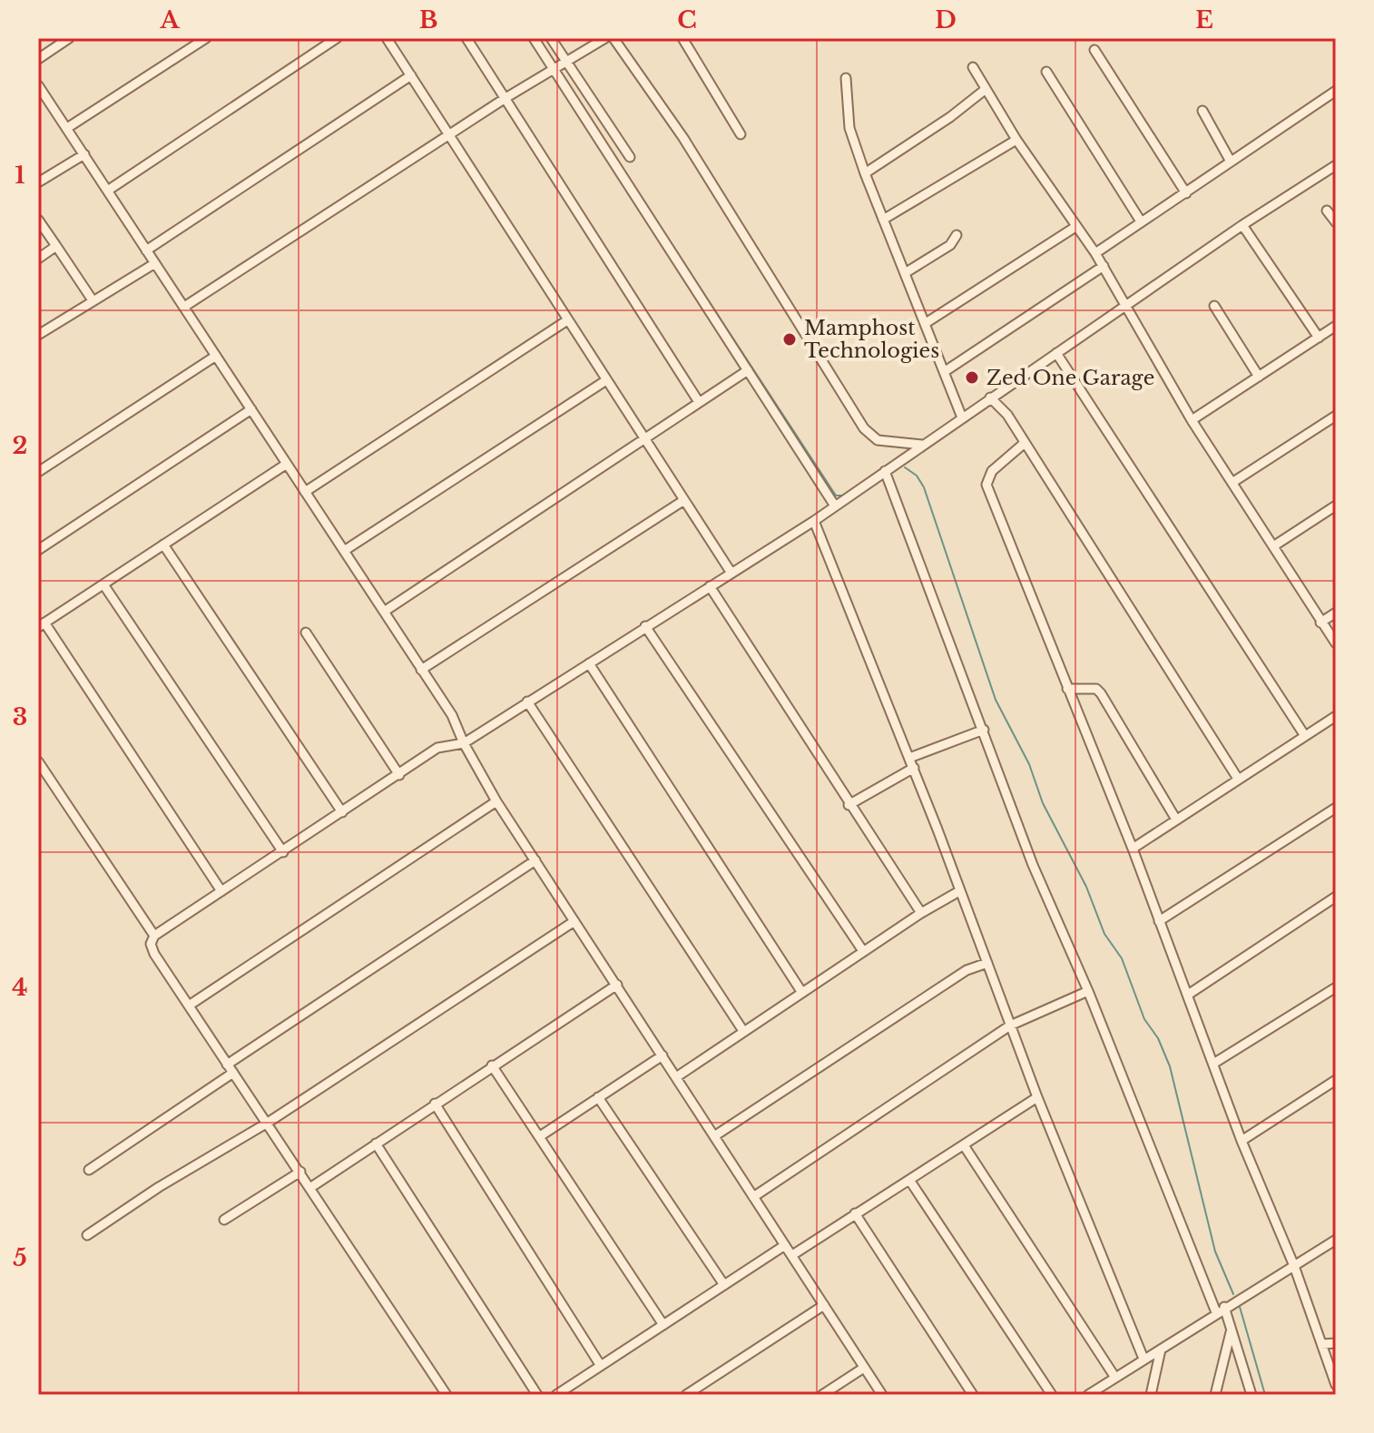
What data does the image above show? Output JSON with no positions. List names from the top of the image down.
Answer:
{
  "places": ["Mamphost Technologies", "Zed One Garage"],
  "grid": {
    "columns": [
      "A",
      "B",
      "C",
      "D",
      "E"
    ],
    "rows": [
      "1",
      "2",
      "3",
      "4",
      "5"
    ]
  }
}
